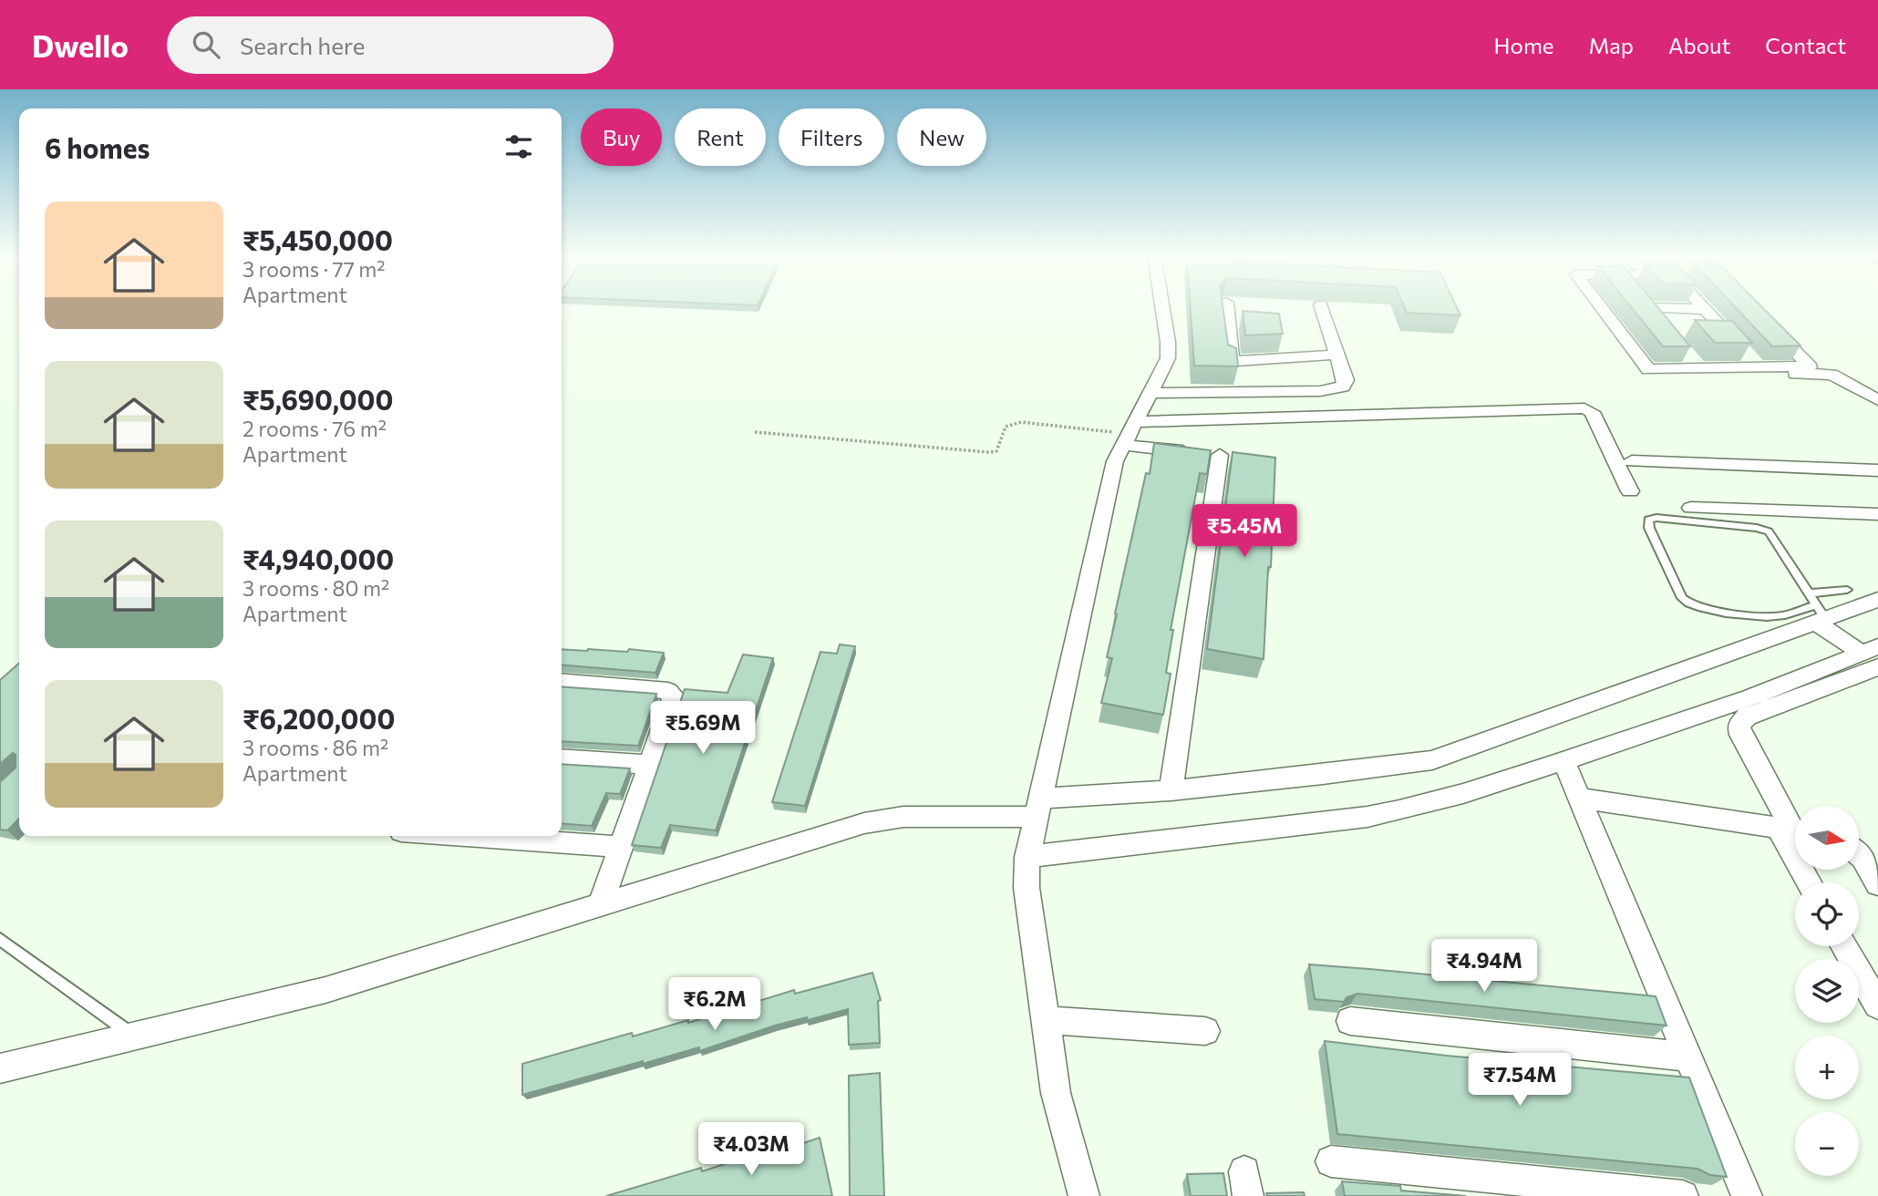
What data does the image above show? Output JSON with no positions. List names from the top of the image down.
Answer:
{
  "north": "right",
  "page": {
    "header": "Dwello",
    "search": "Search here",
    "nav": [
      "Home",
      "Map",
      "About",
      "Contact"
    ],
    "chip": [
      "Buy",
      "Rent",
      "Filters",
      "New"
    ],
    "heading": "6 homes",
    "list": [
      {
        "name": "₹5,450,000",
        "note": "3 rooms · 77 m² · Apartment"
      },
      {
        "name": "₹5,690,000",
        "note": "2 rooms · 76 m² · Apartment"
      },
      {
        "name": "₹4,940,000",
        "note": "3 rooms · 80 m² · Apartment"
      },
      {
        "name": "₹6,200,000",
        "note": "3 rooms · 86 m² · Apartment"
      }
    ],
    "price": [
      "₹5.45M",
      "₹5.69M",
      "₹4.94M",
      "₹6.2M",
      "₹7.54M",
      "₹4.03M"
    ],
    "map_buttons": ["+", "−"]
  }
}
